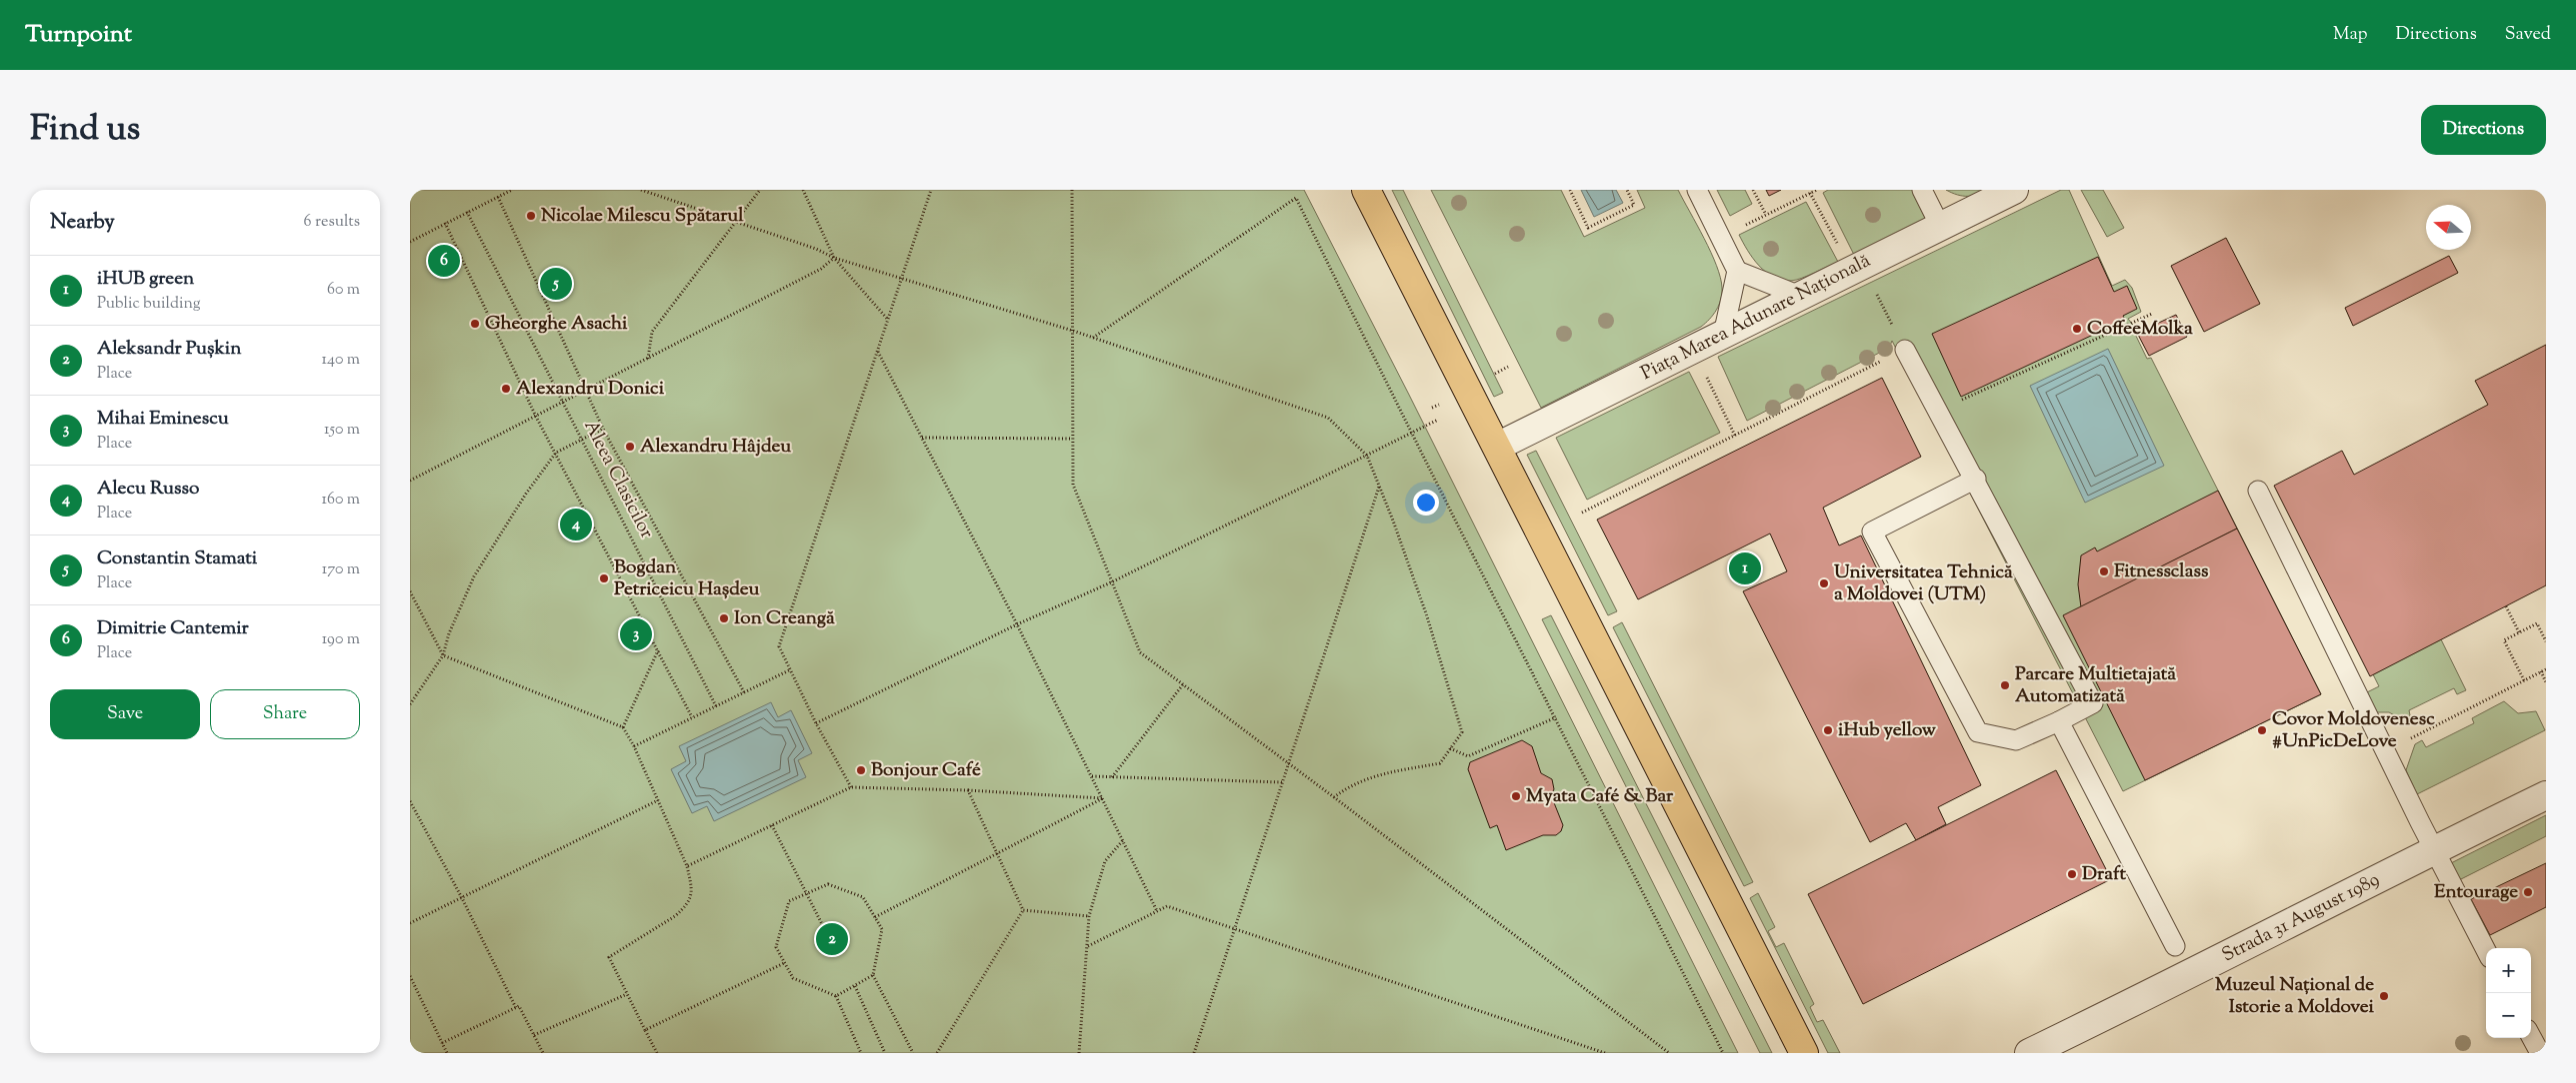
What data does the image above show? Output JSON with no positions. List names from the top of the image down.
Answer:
{
  "streets": {
    "street": ["Piața Marea Adunare Națională", "Strada 31 August 1989"],
    "path": ["Aleea Clasicilor"]
  },
  "places": [
    "Nicolae Milescu Spătarul",
    "Gheorghe Asachi",
    "CoffeeMolka",
    "Alexandru Donici",
    "Alexandru Hâjdeu",
    "Fitnessclass",
    "Bogdan Petriceicu Hașdeu",
    "Universitatea Tehnică a Moldovei (UTM)",
    "Ion Creangă",
    "Parcare Multietajată Automatizată",
    "iHub yellow",
    "Covor Moldovenesc #UnPicDeLove",
    "Bonjour Café",
    "Myata Café & Bar",
    "Draft",
    "Entourage",
    "Muzeul Național de Istorie a Moldovei"
  ],
  "north": "left",
  "page": {
    "header": "Turnpoint",
    "nav": ["Map", "Directions", "Saved"],
    "title": "Find us",
    "buttons": [
      "Directions",
      ["Save", "Share"]
    ],
    "heading": ["Nearby", "6 results"],
    "pins": [
      "6",
      "5",
      "4",
      "1",
      "3",
      "2"
    ],
    "list": [
      {
        "mark": "1",
        "name": "iHUB green",
        "note": "Public building",
        "value": "60 m"
      },
      {
        "mark": "2",
        "name": "Aleksandr Pușkin",
        "note": "Place",
        "value": "140 m"
      },
      {
        "mark": "3",
        "name": "Mihai Eminescu",
        "note": "Place",
        "value": "150 m"
      },
      {
        "mark": "4",
        "name": "Alecu Russo",
        "note": "Place",
        "value": "160 m"
      },
      {
        "mark": "5",
        "name": "Constantin Stamati",
        "note": "Place",
        "value": "170 m"
      },
      {
        "mark": "6",
        "name": "Dimitrie Cantemir",
        "note": "Place",
        "value": "190 m"
      }
    ],
    "map_buttons": ["+", "−"]
  }
}
